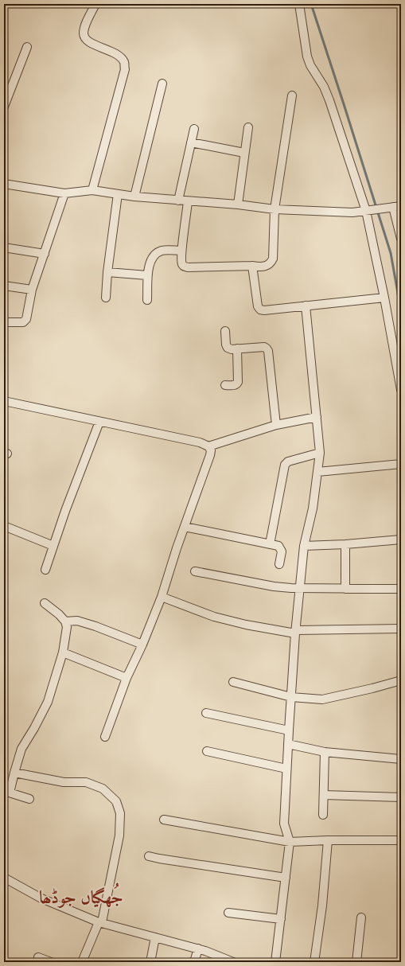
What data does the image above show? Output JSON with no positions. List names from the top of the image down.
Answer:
{
  "districts": ["جُھگیاں جوڈھا"]
}
